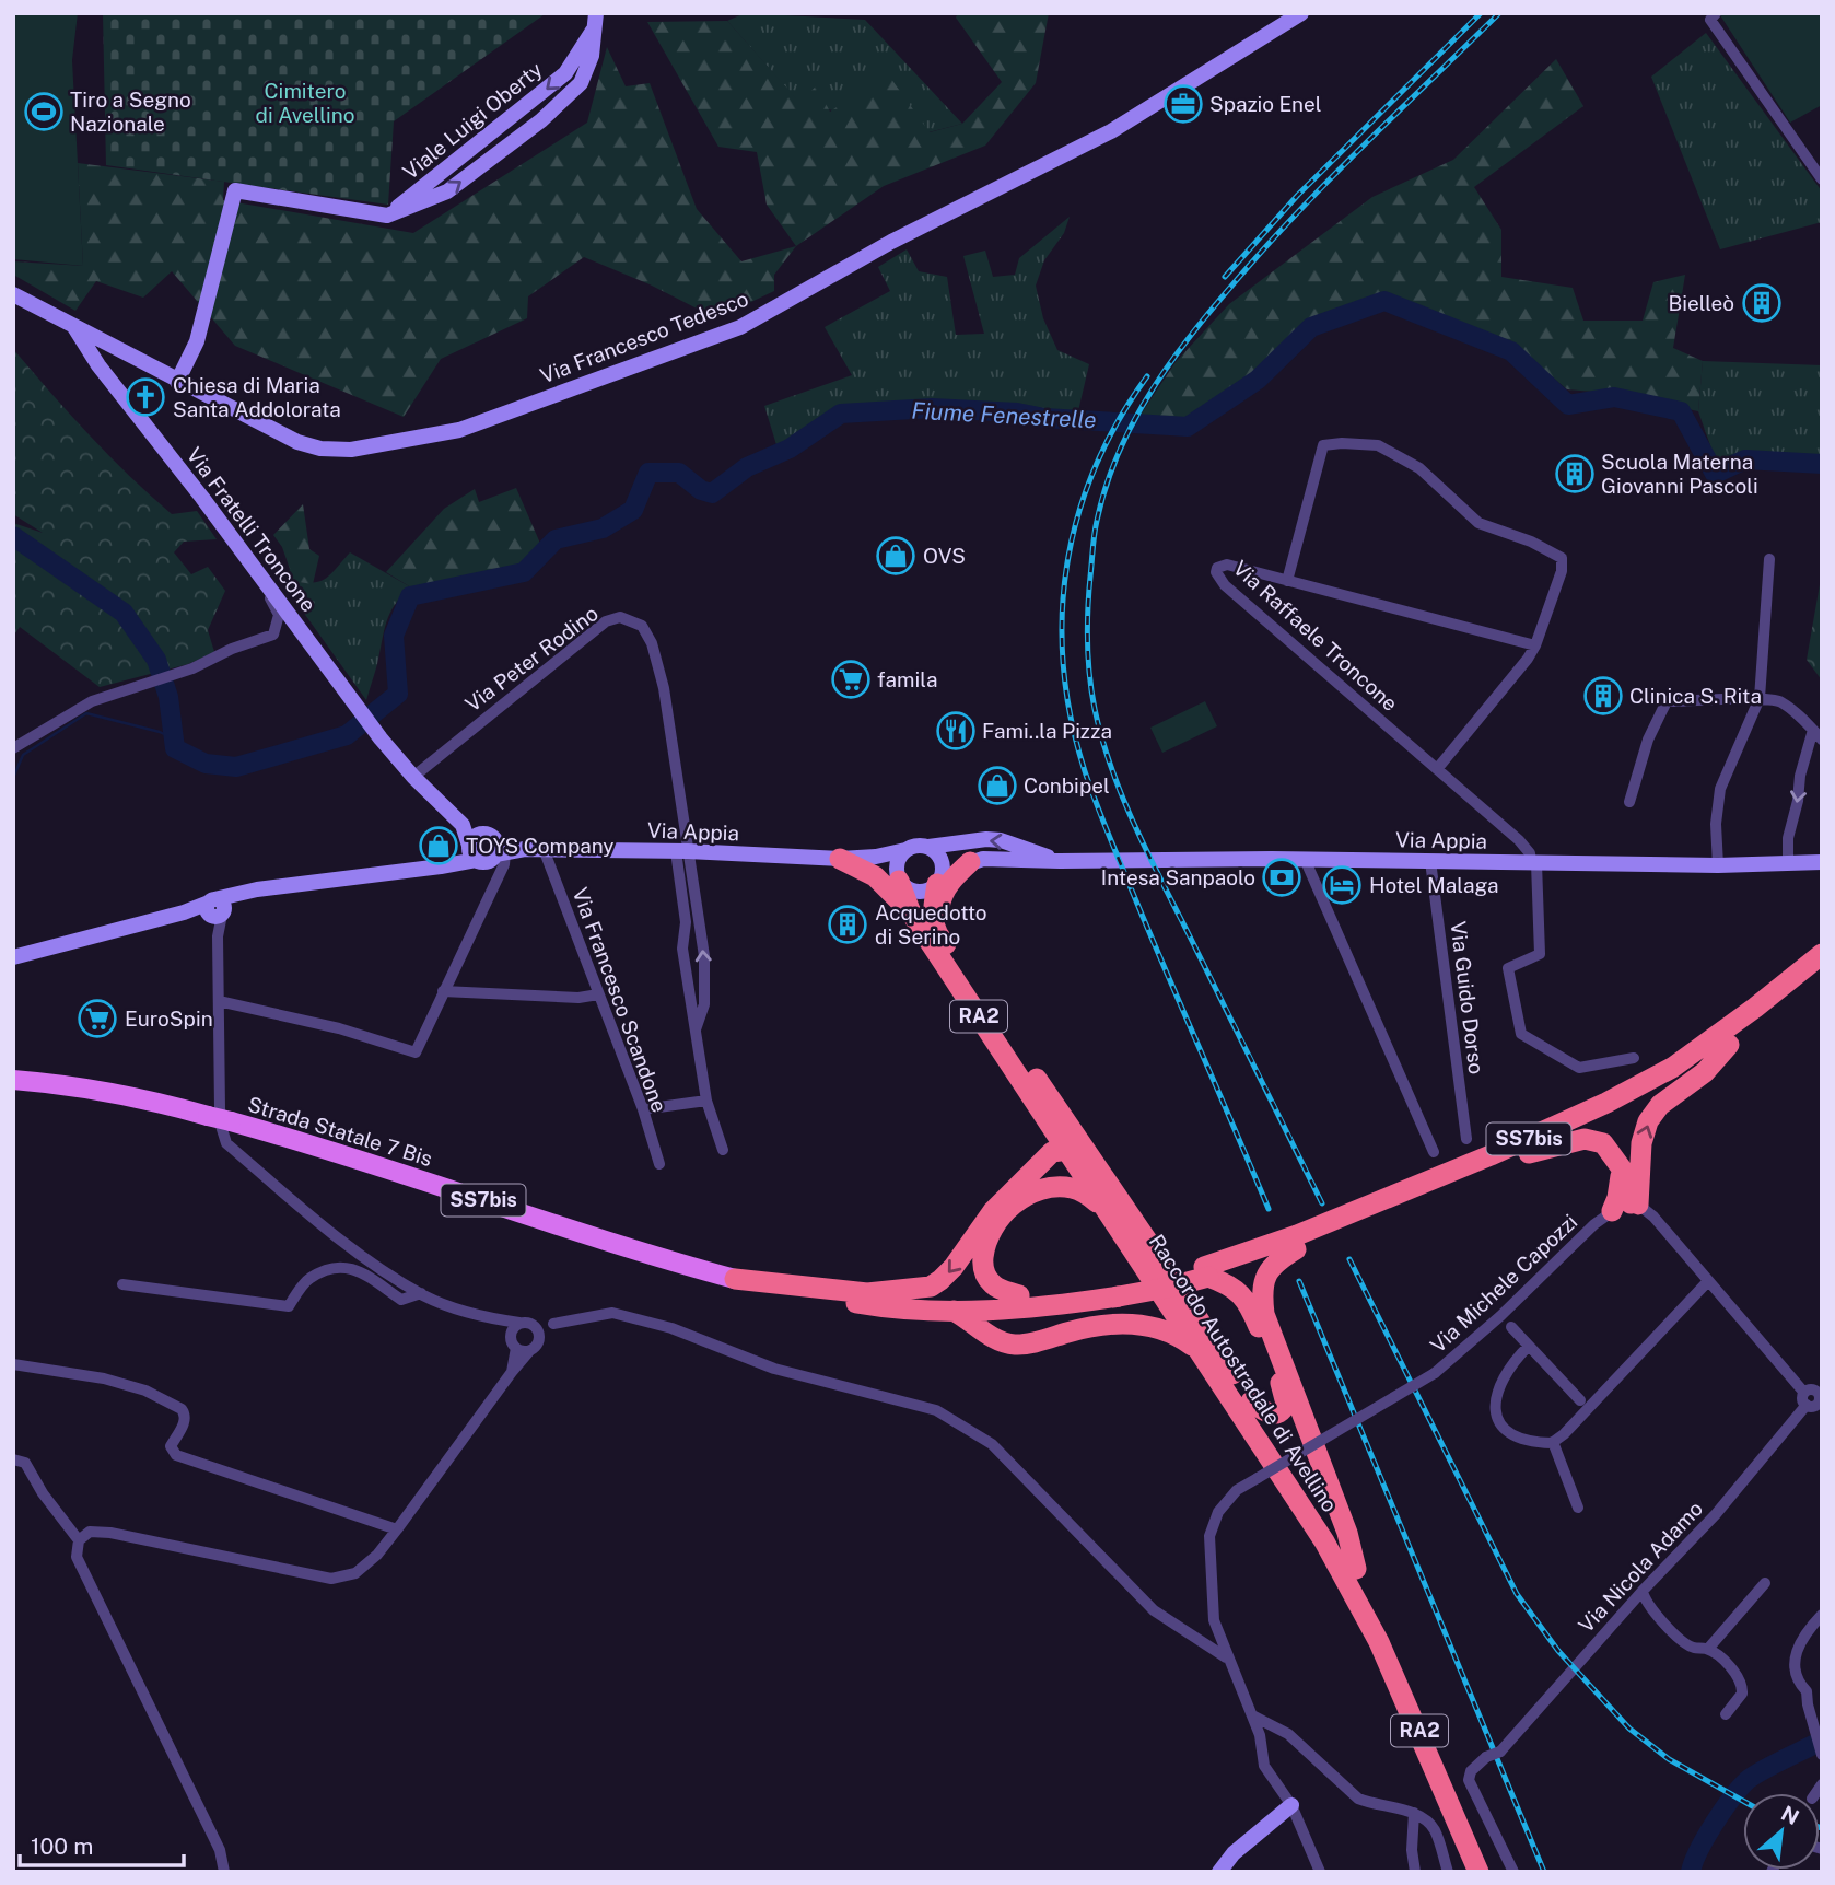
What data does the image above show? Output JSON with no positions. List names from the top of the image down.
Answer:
{
  "streets": {
    "highway": ["RA2", "SS7bis", "Raccordo Autostradale di Avellino"],
    "main road": ["Strada Statale 7 Bis"],
    "street": [
      "Via Francesco Tedesco",
      "Via Fratelli Troncone",
      "Via Raffaele Troncone",
      "Via Peter Rodino",
      "Via Appia",
      "Via Guido Dorso",
      "Via Francesco Scandone",
      "Via Michele Capozzi",
      "Via Nicola Adamo"
    ]
  },
  "crossings": [
    ["Via Francesco Tedesco", "Via Fratelli Troncone"],
    ["Via Fratelli Troncone", "Via Peter Rodino"],
    ["Via Raffaele Troncone", "Via Appia"],
    ["Via Peter Rodino", "Via Appia"],
    ["Via Appia", "Via Guido Dorso"],
    ["Via Appia", "Via Francesco Scandone"],
    ["Strada Statale 7 Bis", "SS7bis"]
  ],
  "water": ["Fiume Fenestrelle"],
  "parks": ["Cimitero di Avellino"],
  "places": {
    "office": ["Spazio Enel"],
    "sports": ["Tiro a Segno Nazionale"],
    "building": [
      "Bielleò",
      "Scuola Materna Giovanni Pascoli",
      "Clinica S. Rita",
      "Acquedotto di Serino"
    ],
    "church": ["Chiesa di Maria Santa Addolorata"],
    "shop": ["OVS", "Conbipel", "TOYS Company"],
    "supermarket": ["famila", "EuroSpin"],
    "restaurant": ["Fami..la Pizza"],
    "bank": ["Intesa Sanpaolo"],
    "hotel": ["Hotel Malaga"]
  },
  "scale_bar": "100 m",
  "north": "top right"
}
